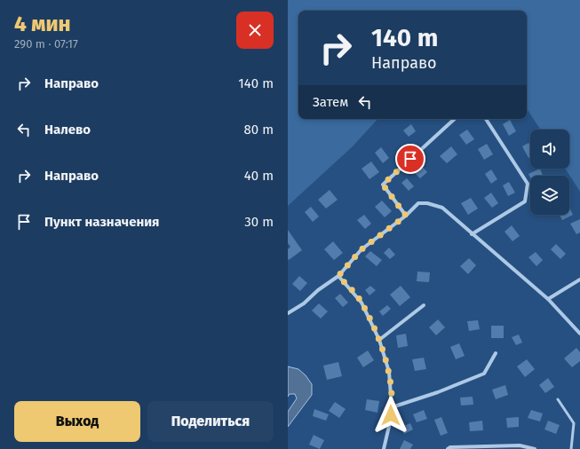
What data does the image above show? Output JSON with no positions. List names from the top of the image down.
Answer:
{
  "page": {
    "heading": ["4 мин", "290 m · 07:17"],
    "turn": ["140 m", "Направо"],
    "list": [
      {
        "name": "Направо",
        "value": "140 m"
      },
      {
        "name": "Налево",
        "value": "80 m"
      },
      {
        "name": "Направо",
        "value": "40 m"
      },
      {
        "name": "Пункт назначения",
        "value": "30 m"
      }
    ],
    "then": "Затем",
    "buttons": ["Выход", "Поделиться"]
  }
}
